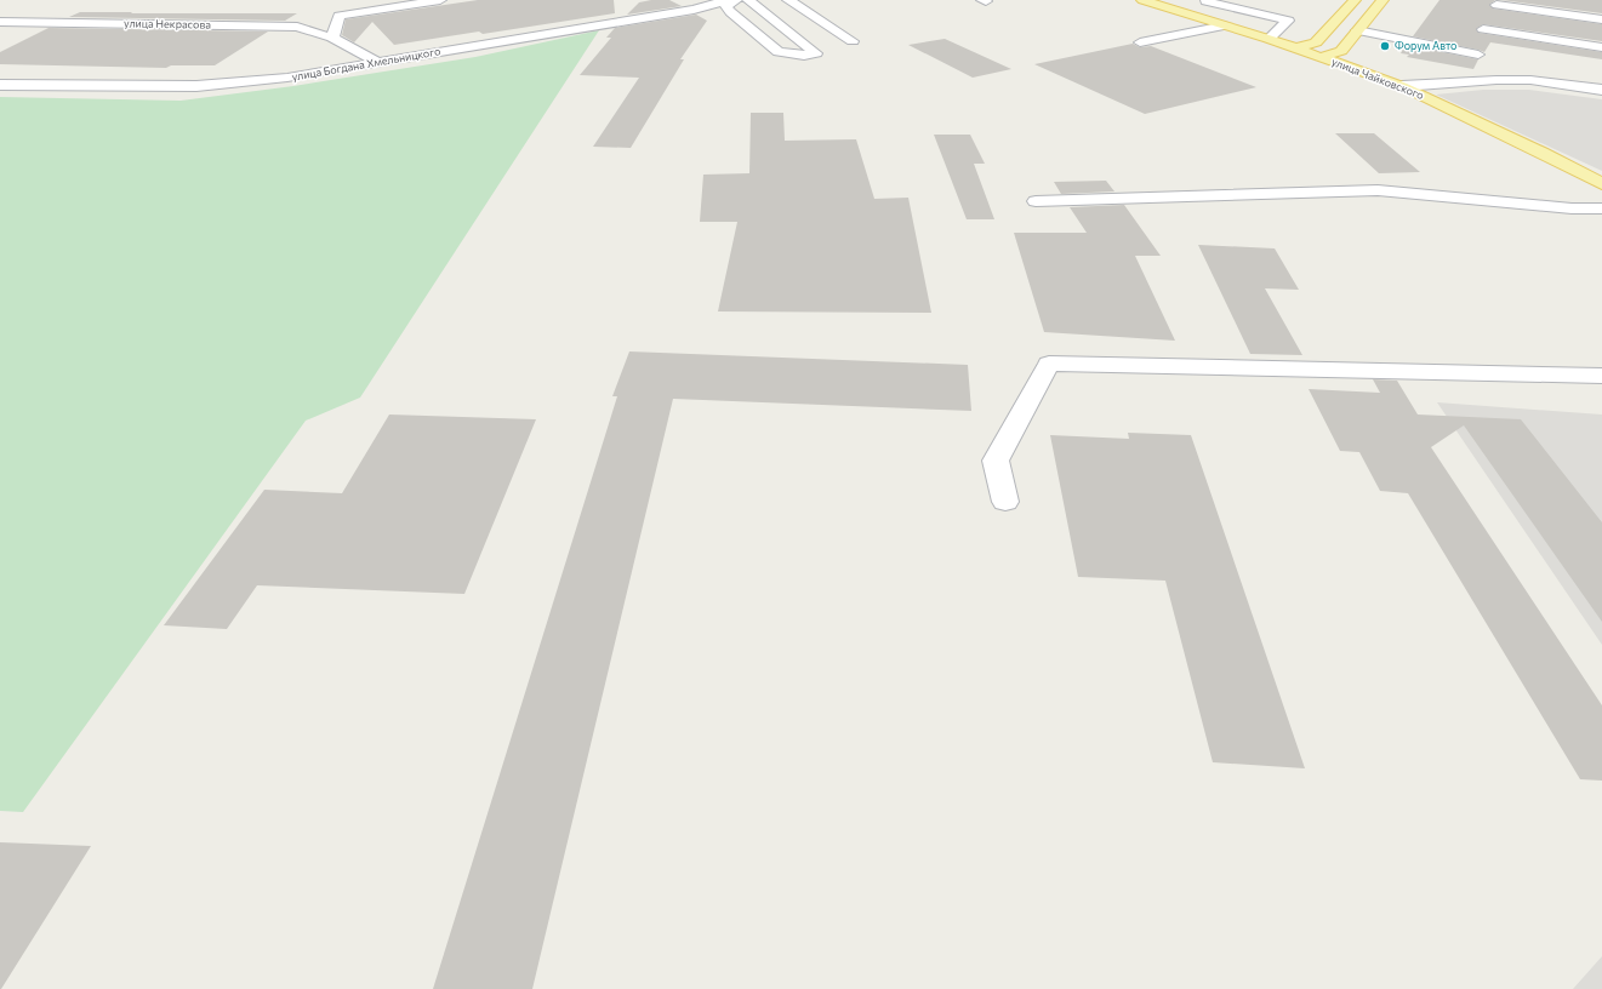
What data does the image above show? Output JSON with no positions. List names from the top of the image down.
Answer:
{
  "streets": {
    "main road": ["улица Чайковского"],
    "street": ["улица Некрасова", "улица Богдана Хмельницкого"]
  },
  "crossings": [
    ["улица Некрасова", "улица Богдана Хмельницкого"]
  ],
  "places": ["Форум Авто"]
}
